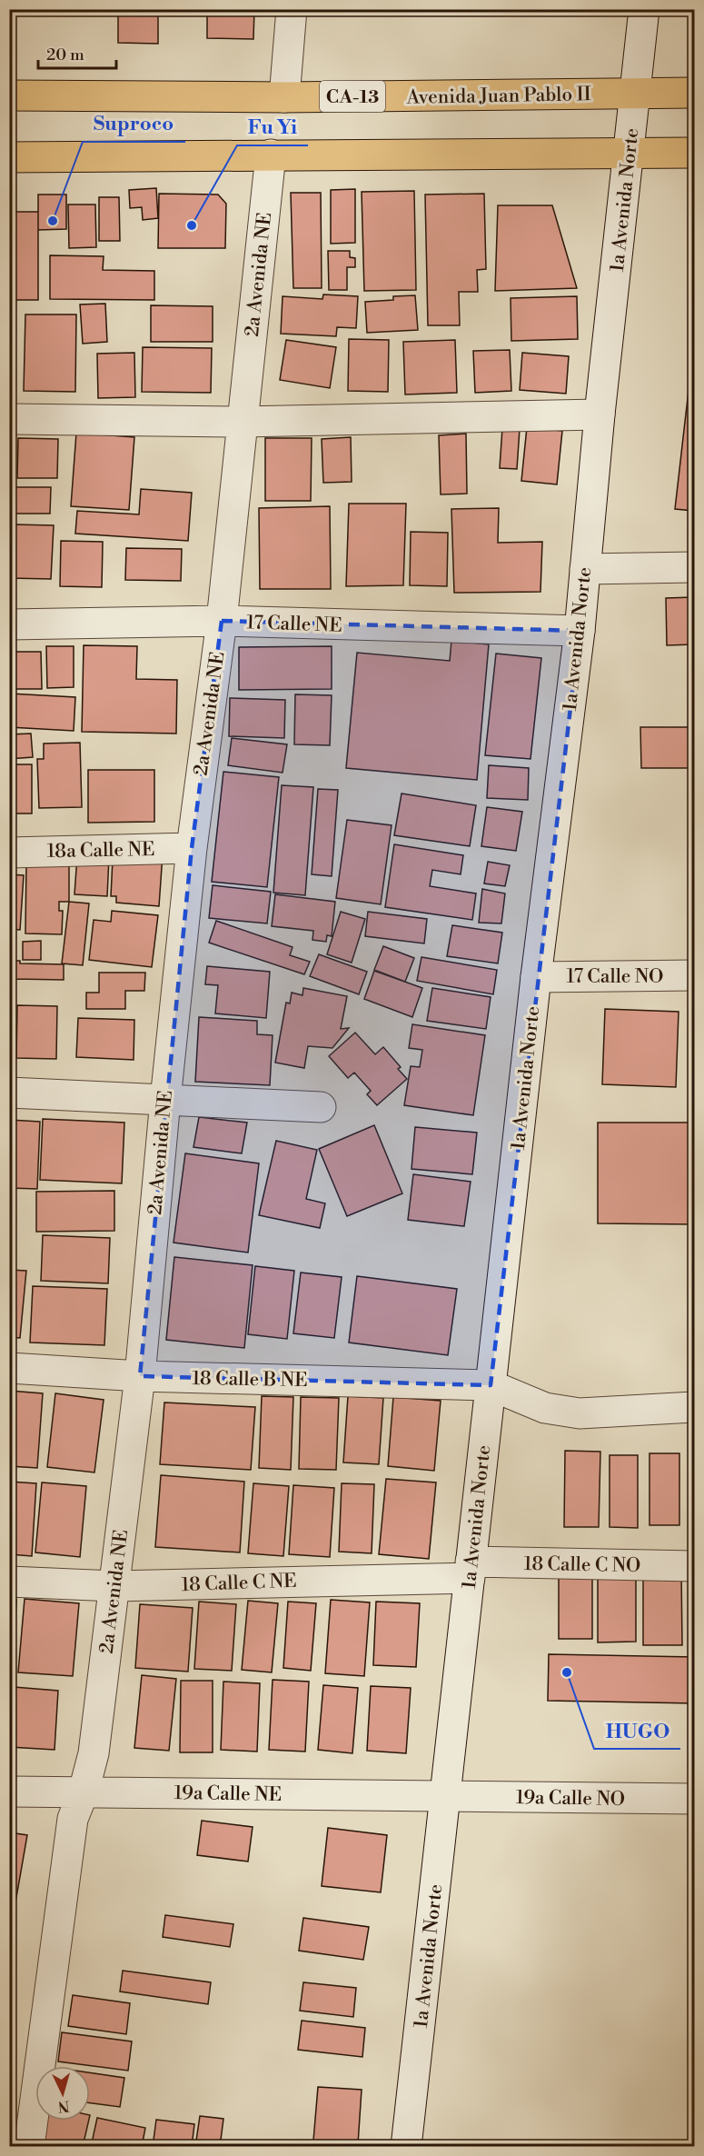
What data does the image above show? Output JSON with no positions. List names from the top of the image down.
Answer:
{
  "streets": {
    "highway": ["Avenida Juan Pablo II", "CA-13"],
    "street": [
      "1a Avenida Norte",
      "2a Avenida NE",
      "17 Calle NE",
      "18a Calle NE",
      "17 Calle NO",
      "18 Calle B NE",
      "18 Calle C NO",
      "18 Calle C NE",
      "19a Calle NE",
      "19a Calle NO"
    ]
  },
  "crossings": [
    ["Avenida Juan Pablo II", "1a Avenida Norte"],
    ["1a Avenida Norte", "17 Calle NE"],
    ["1a Avenida Norte", "17 Calle NO"],
    ["1a Avenida Norte", "18 Calle B NE"],
    ["1a Avenida Norte", "18 Calle C NO"],
    ["1a Avenida Norte", "18 Calle C NE"],
    ["1a Avenida Norte", "19a Calle NE"],
    ["1a Avenida Norte", "19a Calle NO"],
    ["2a Avenida NE", "17 Calle NE"],
    ["2a Avenida NE", "18a Calle NE"],
    ["2a Avenida NE", "18 Calle B NE"],
    ["2a Avenida NE", "18 Calle C NE"],
    ["2a Avenida NE", "19a Calle NE"],
    ["18 Calle C NO", "18 Calle C NE"],
    ["19a Calle NE", "19a Calle NO"]
  ],
  "places": ["Suproco", "Fu Yi", "HUGO"],
  "scale_bar": "20 m",
  "north": "bottom"
}
